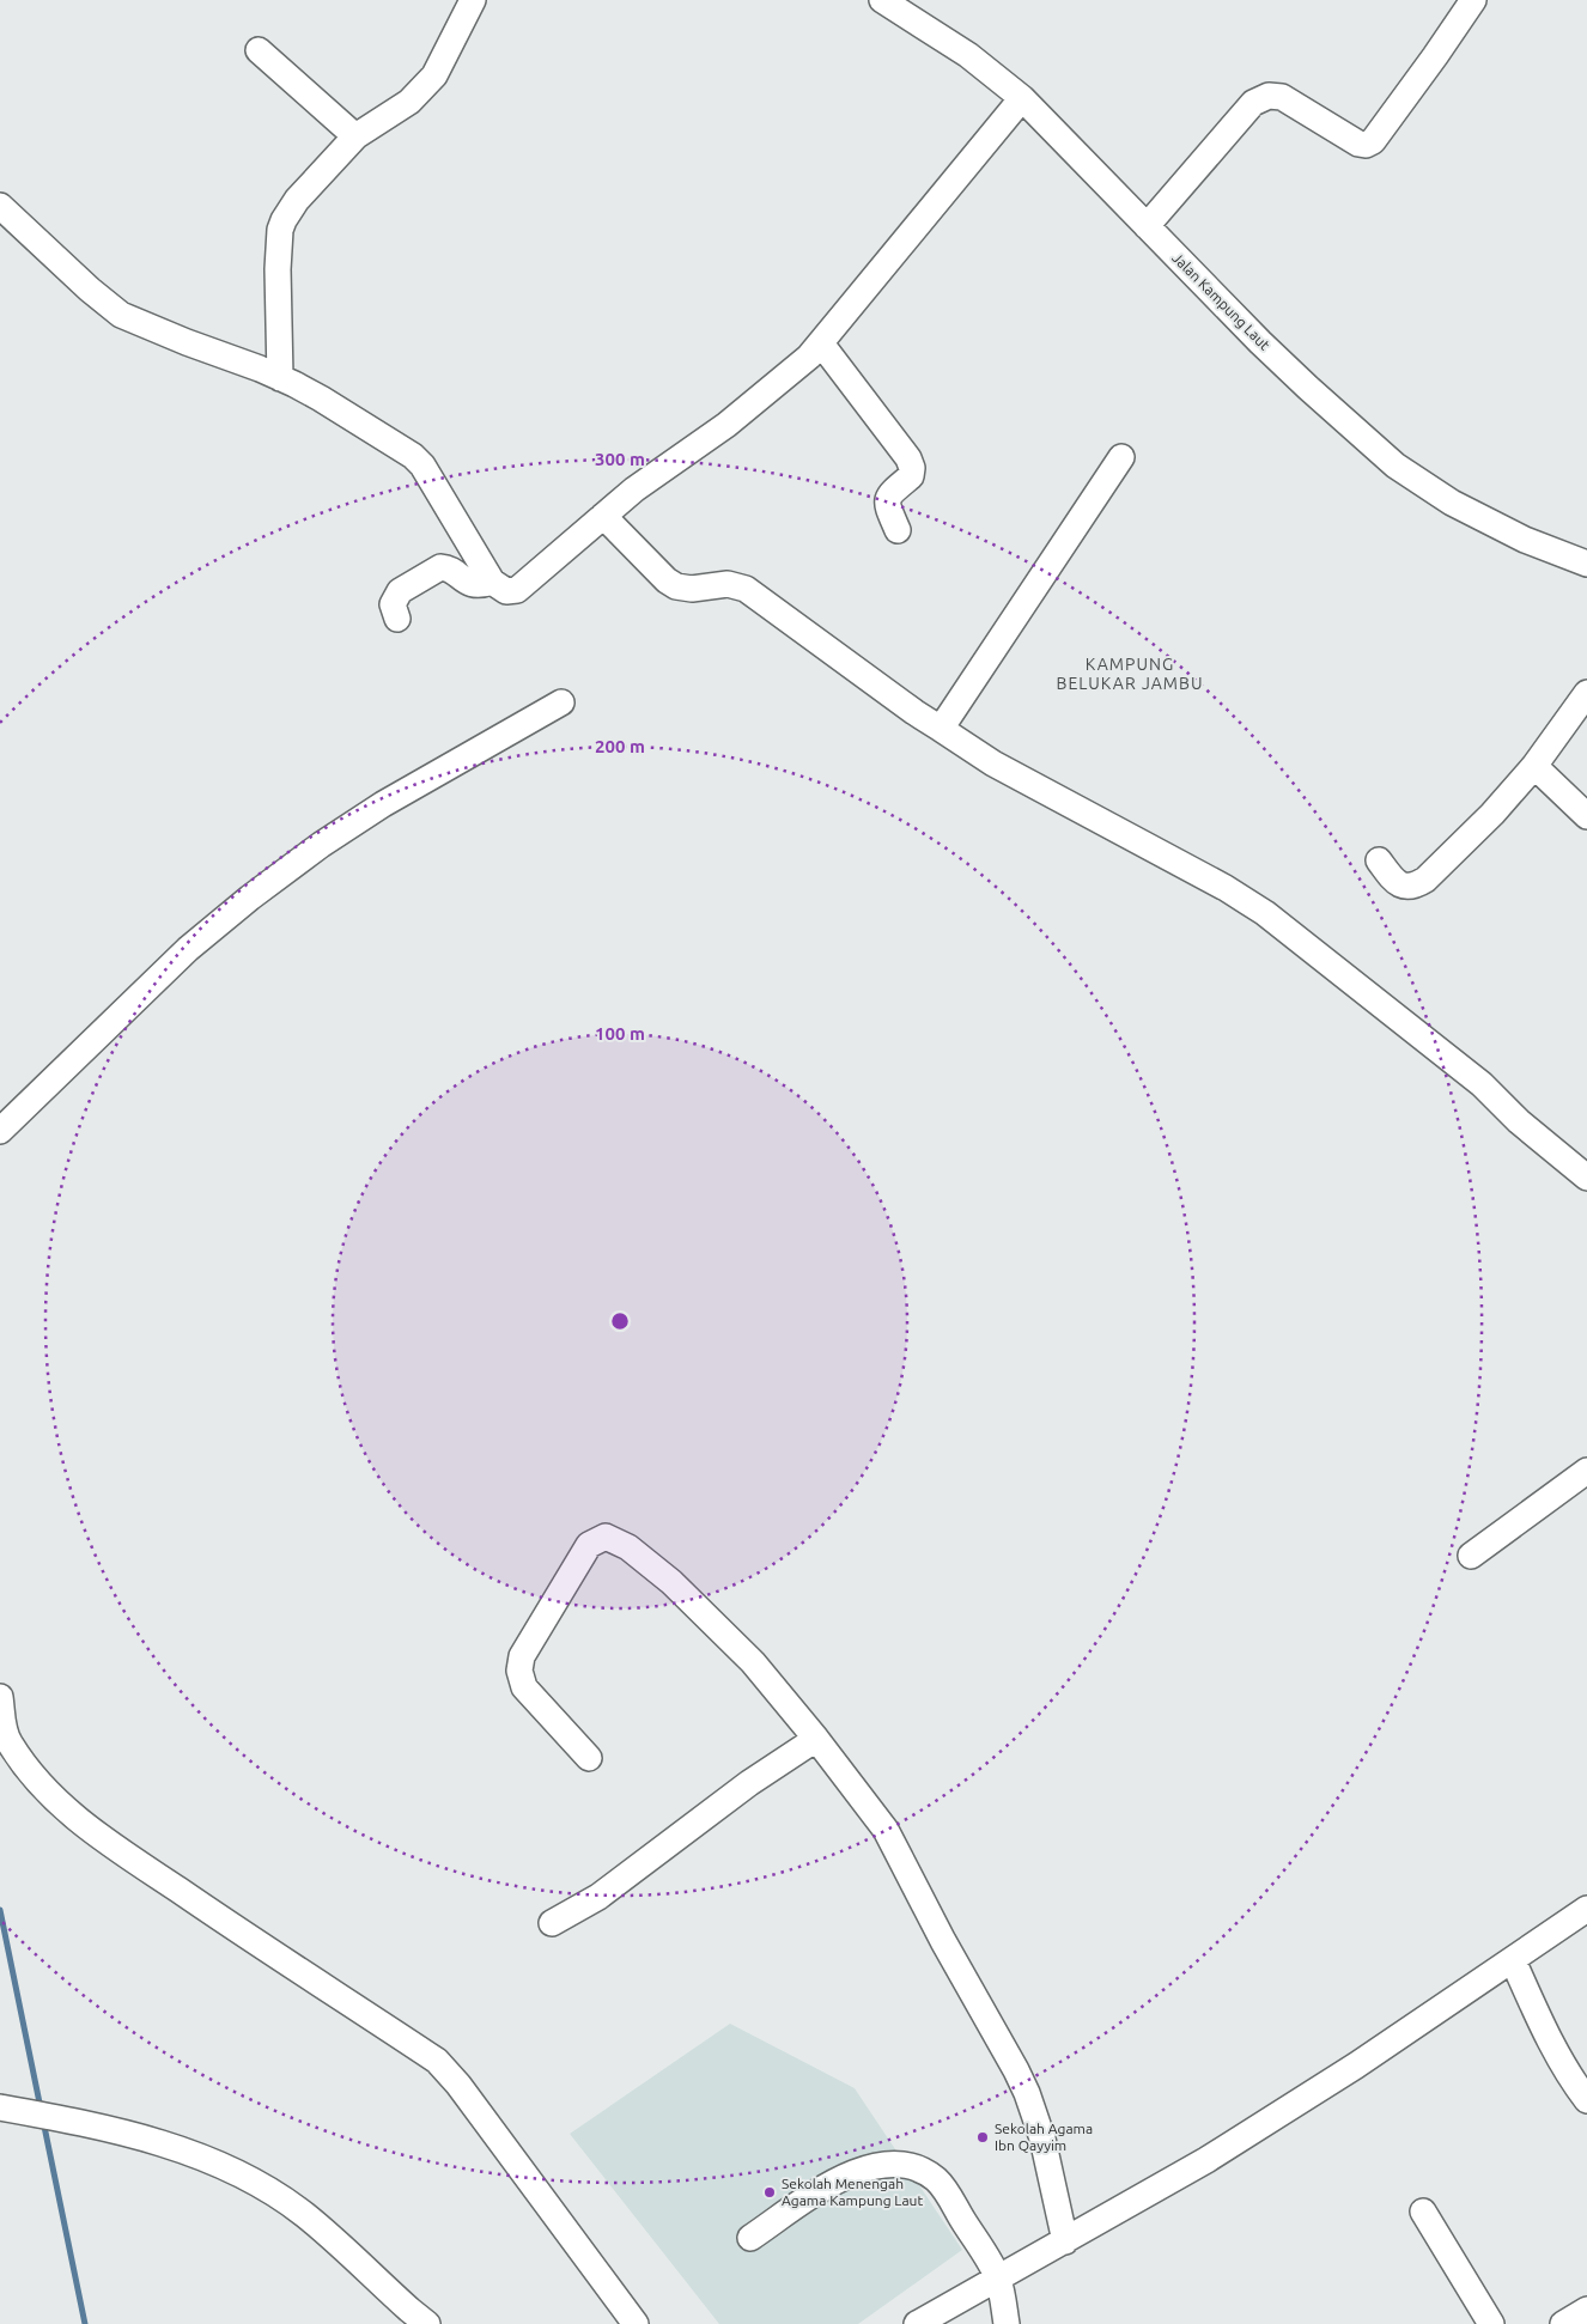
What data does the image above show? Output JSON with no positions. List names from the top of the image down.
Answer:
{
  "streets": {
    "street": ["Jalan Kampung Laut"]
  },
  "districts": ["KAMPUNG BELUKAR JAMBU"],
  "places": ["Sekolah Agama Ibn Qayyim", "Sekolah Menengah Agama Kampung Laut"],
  "rings": ["300 m", "200 m", "100 m"]
}
